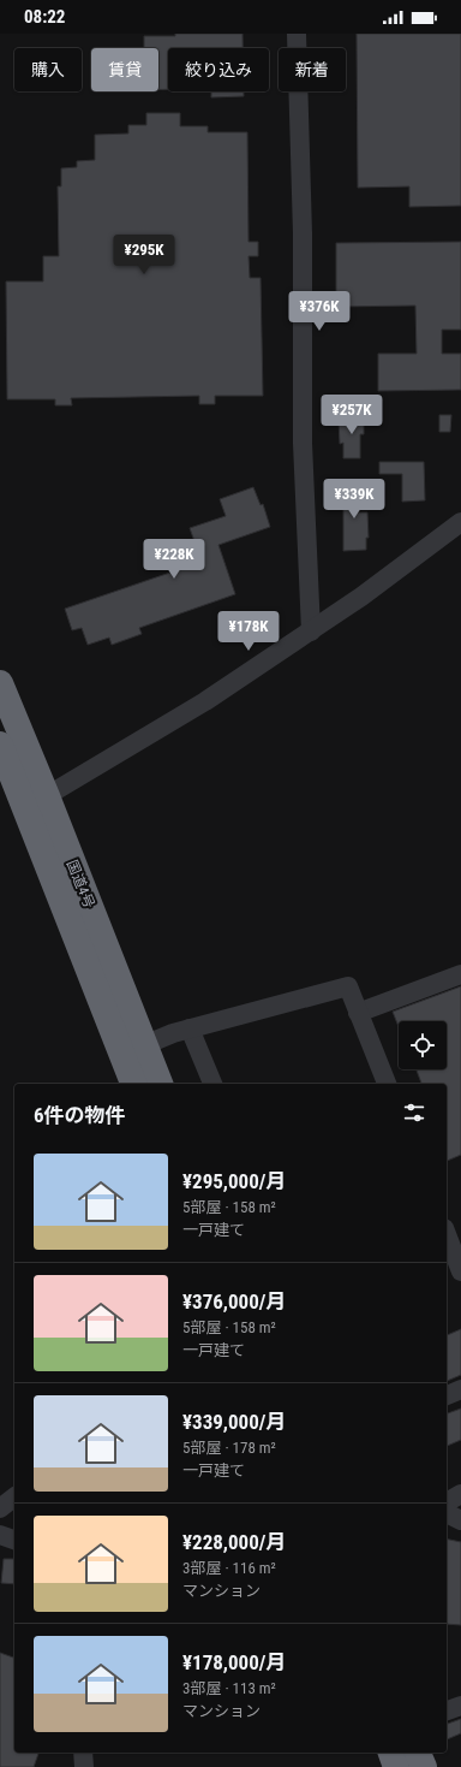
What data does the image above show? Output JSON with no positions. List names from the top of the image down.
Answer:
{
  "streets": {
    "highway": ["国道4号"]
  },
  "page": {
    "status": "08:22",
    "chip": [
      "購入",
      "賃貸",
      "絞り込み",
      "新着"
    ],
    "price": [
      "¥295K",
      "¥376K",
      "¥257K",
      "¥339K",
      "¥228K",
      "¥178K"
    ],
    "heading": "6件の物件",
    "list": [
      {
        "name": "¥295,000/月",
        "note": "5部屋 · 158 m² · 一戸建て"
      },
      {
        "name": "¥376,000/月",
        "note": "5部屋 · 158 m² · 一戸建て"
      },
      {
        "name": "¥339,000/月",
        "note": "5部屋 · 178 m² · 一戸建て"
      },
      {
        "name": "¥228,000/月",
        "note": "3部屋 · 116 m² · マンション"
      },
      {
        "name": "¥178,000/月",
        "note": "3部屋 · 113 m² · マンション"
      }
    ]
  }
}
